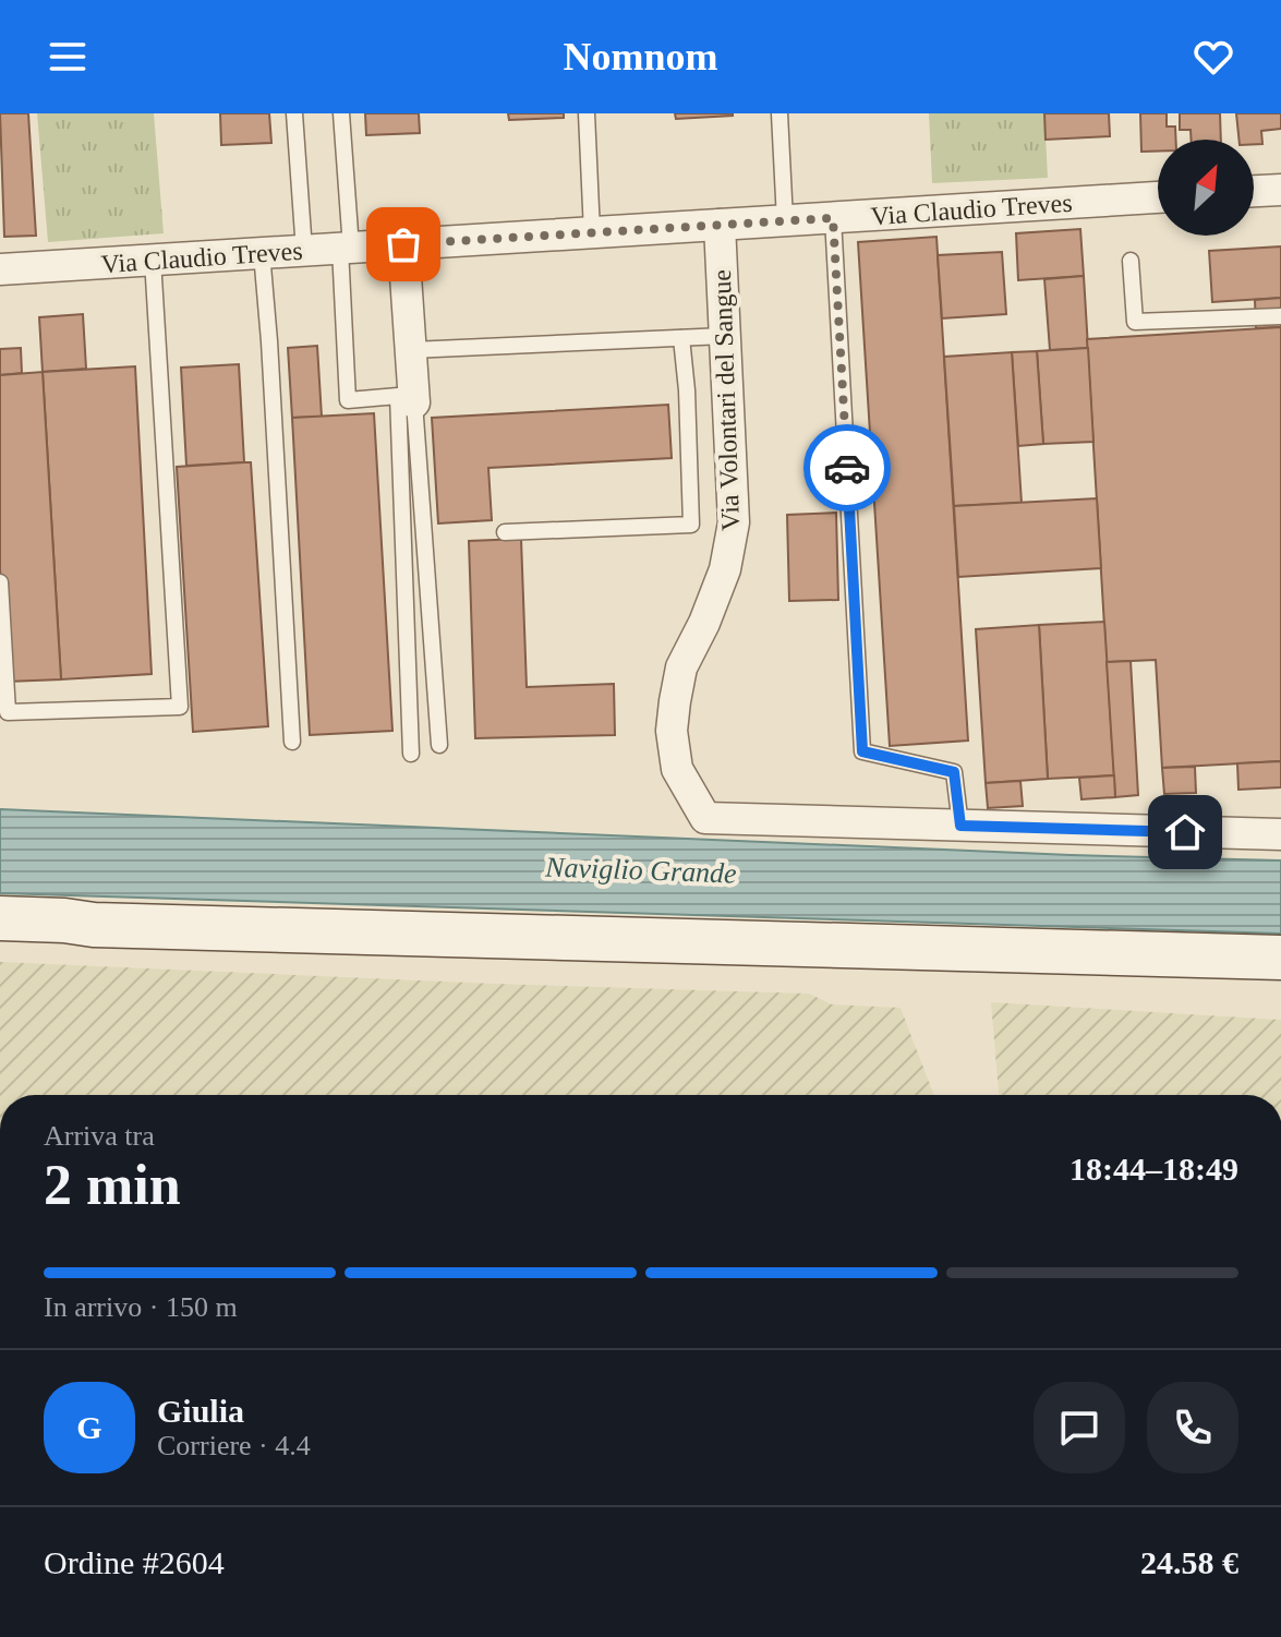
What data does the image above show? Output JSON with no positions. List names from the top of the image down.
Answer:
{
  "streets": {
    "street": ["Via Claudio Treves", "Via Volontari del Sangue"]
  },
  "crossings": [
    ["Via Claudio Treves", "Via Volontari del Sangue"]
  ],
  "water": ["Naviglio Grande"],
  "north": "top right",
  "page": {
    "header": "Nomnom",
    "heading": ["2 min", "Arriva tra", "18:44–18:49"],
    "panel": [
      "Giulia",
      "Corriere · 4.4",
      "Ordine #2604",
      "24.58 €"
    ],
    "bar": "In arrivo · 150 m",
    "round": "G"
  }
}
